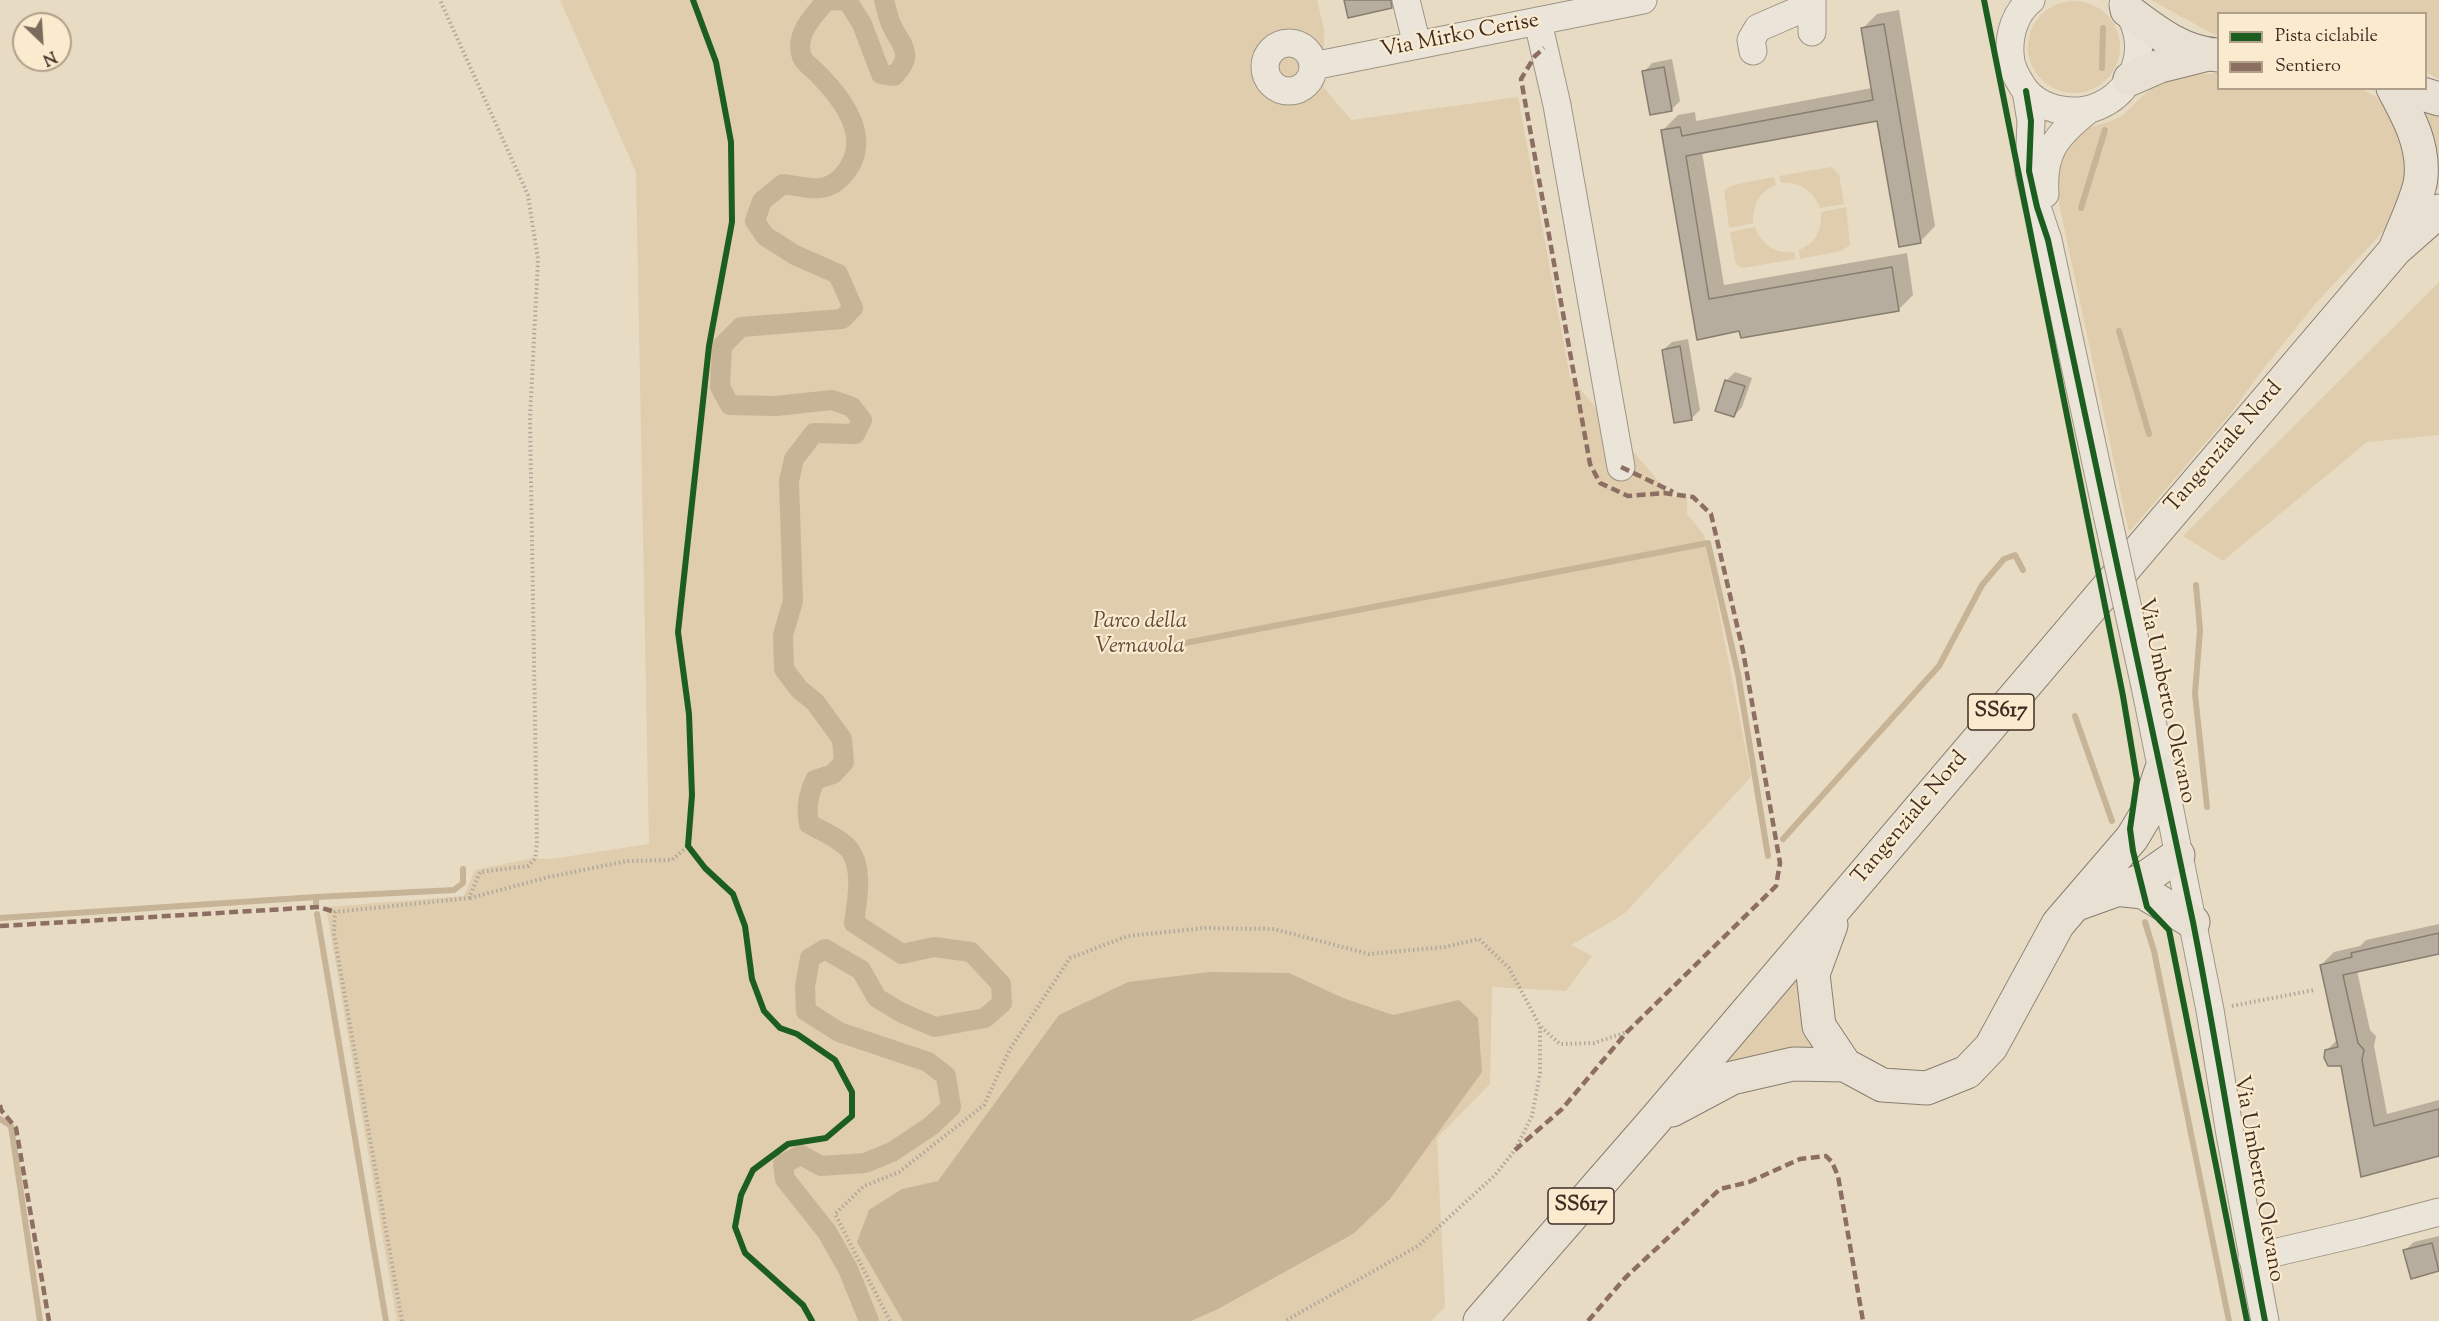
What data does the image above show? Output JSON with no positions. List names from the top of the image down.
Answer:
{
  "streets": {
    "highway": ["Tangenziale Nord", "SS617"],
    "street": ["Via Mirko Cerise", "Via Umberto Olevano"]
  },
  "parks": ["Parco della Vernavola"],
  "legend": ["Pista ciclabile", "Sentiero"],
  "north": "bottom right"
}
